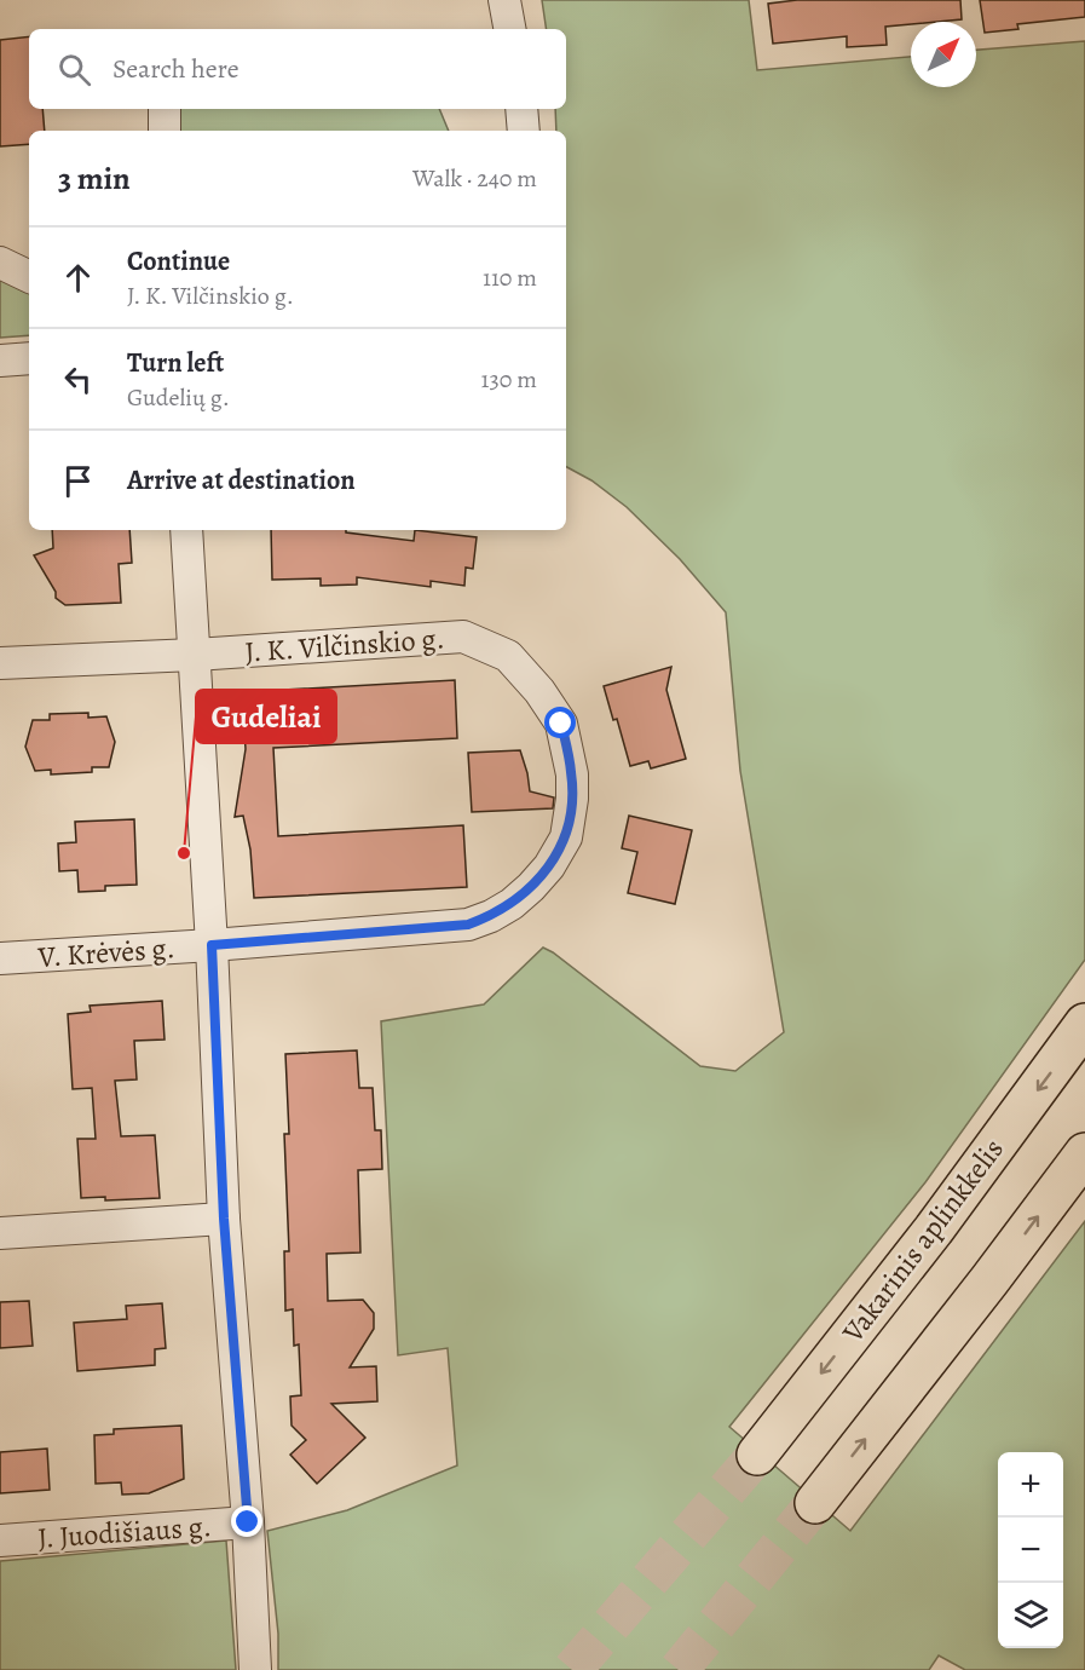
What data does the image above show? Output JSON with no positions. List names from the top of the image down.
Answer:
{
  "streets": {
    "highway": ["Vakarinis aplinkkelis"],
    "street": ["J. K. Vilčinskio g.", "V. Krėvės g.", "J. Juodišiaus g."]
  },
  "crossings": [
    ["J. K. Vilčinskio g.", "V. Krėvės g."]
  ],
  "places": ["Gudeliai"],
  "north": "top right",
  "page": {
    "search": "Search here",
    "heading": ["3 min", "Walk · 240 m"],
    "list": [
      ["Continue", "J. K. Vilčinskio g.", "110 m"],
      ["Turn left", "Gudelių g.", "130 m"],
      "Arrive at destination"
    ],
    "map_buttons": ["+", "−"]
  }
}
